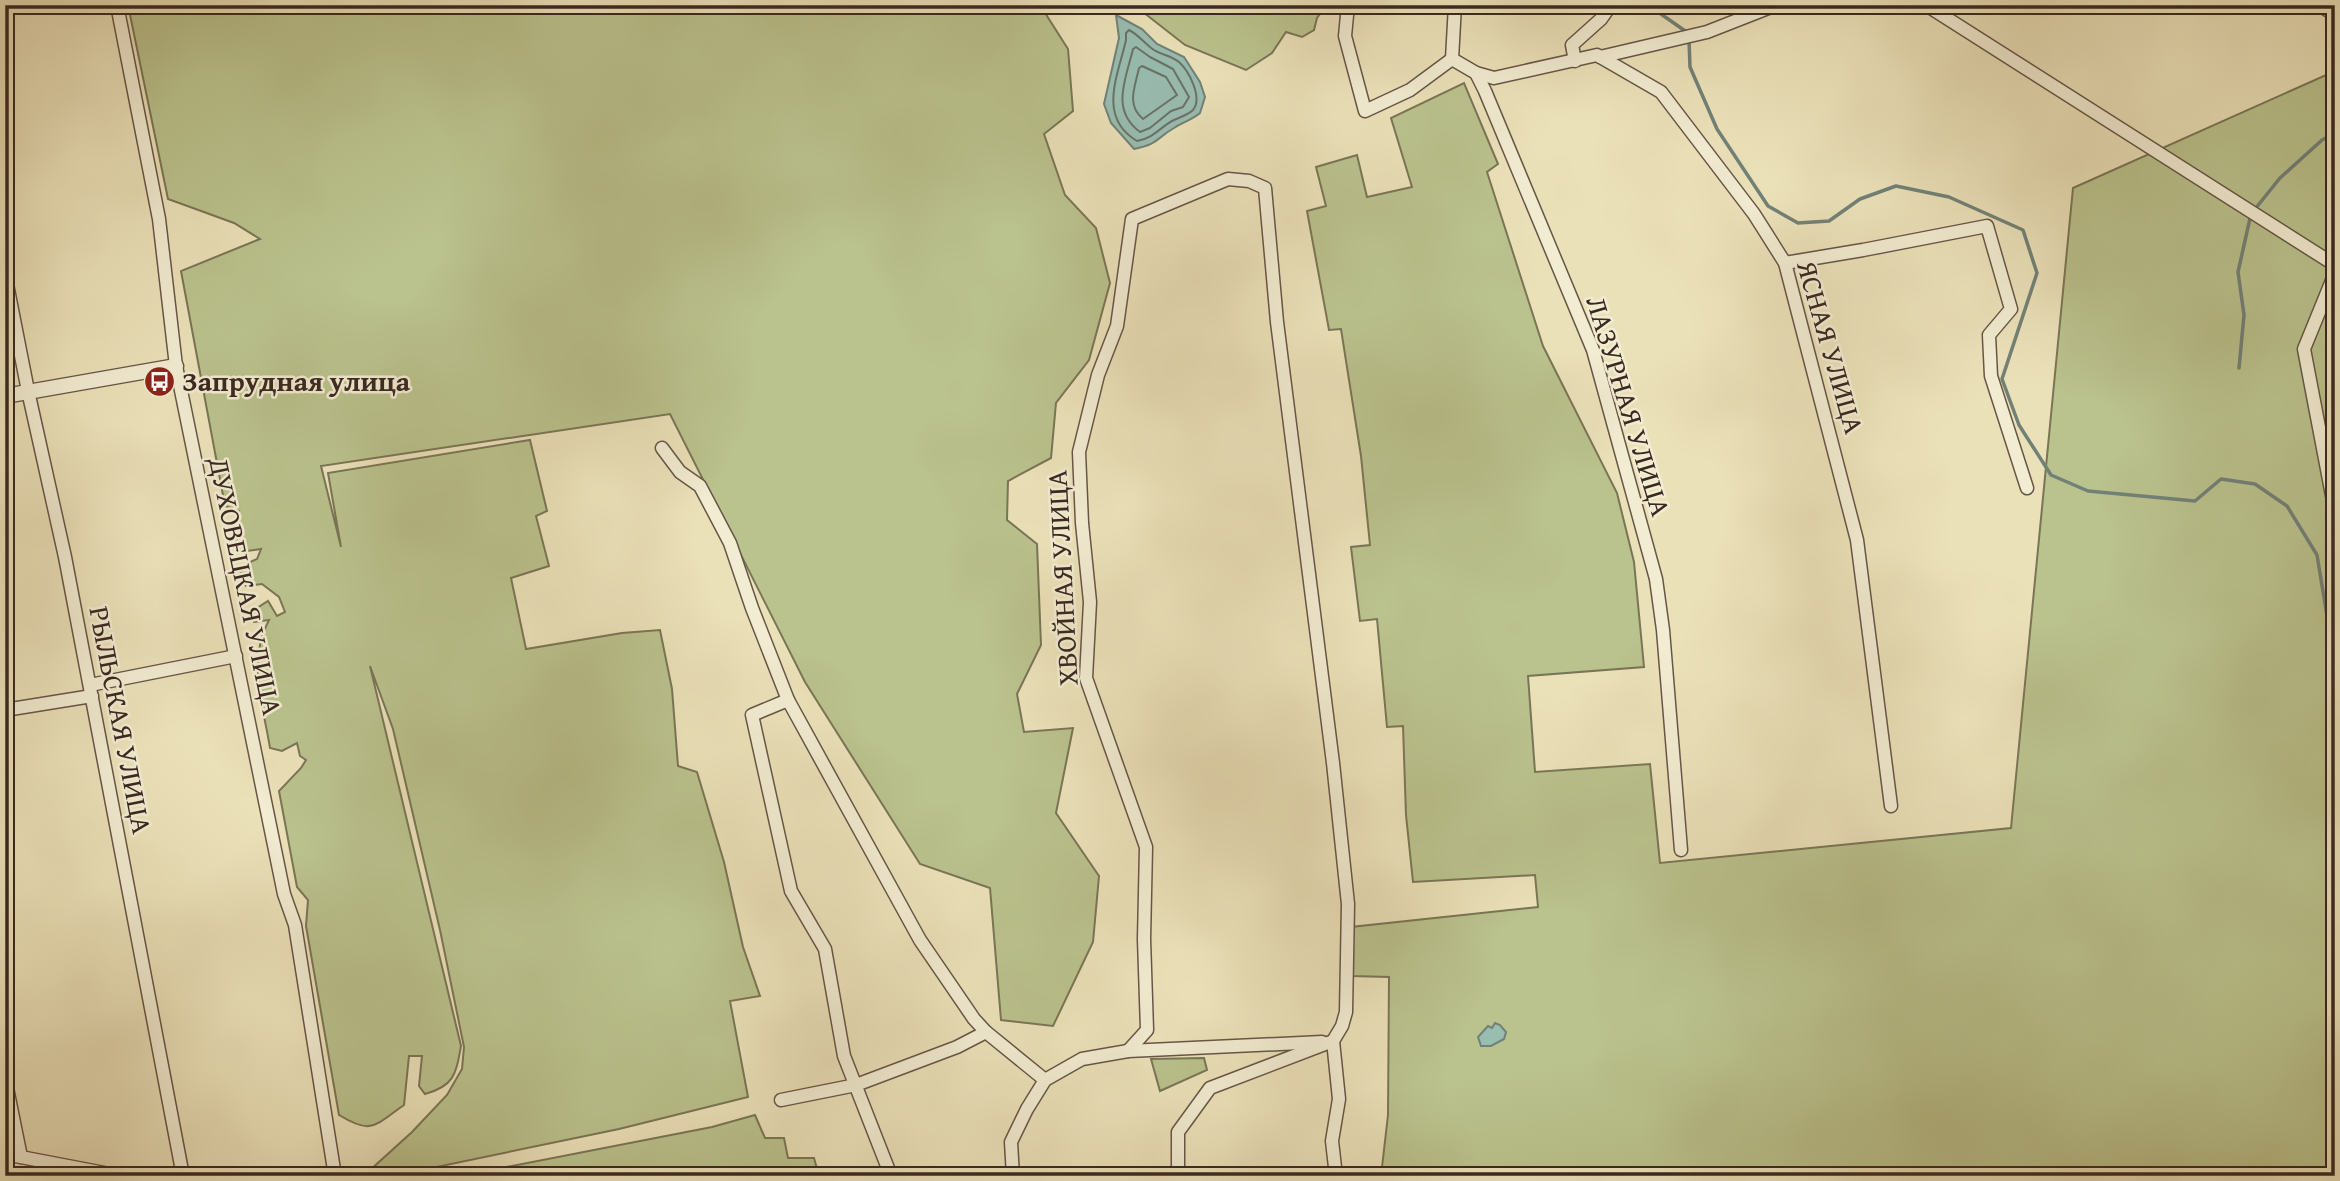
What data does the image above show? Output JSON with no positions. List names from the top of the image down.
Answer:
{
  "streets": {
    "street": [
      "ЯСНАЯ УЛИЦА",
      "ЛАЗУРНАЯ УЛИЦА",
      "ХВОЙНАЯ УЛИЦА",
      "ДУХОВЕЦКАЯ УЛИЦА",
      "РЫЛЬСКАЯ УЛИЦА"
    ]
  },
  "places": {
    "bus stop": ["Запрудная улица"]
  }
}
